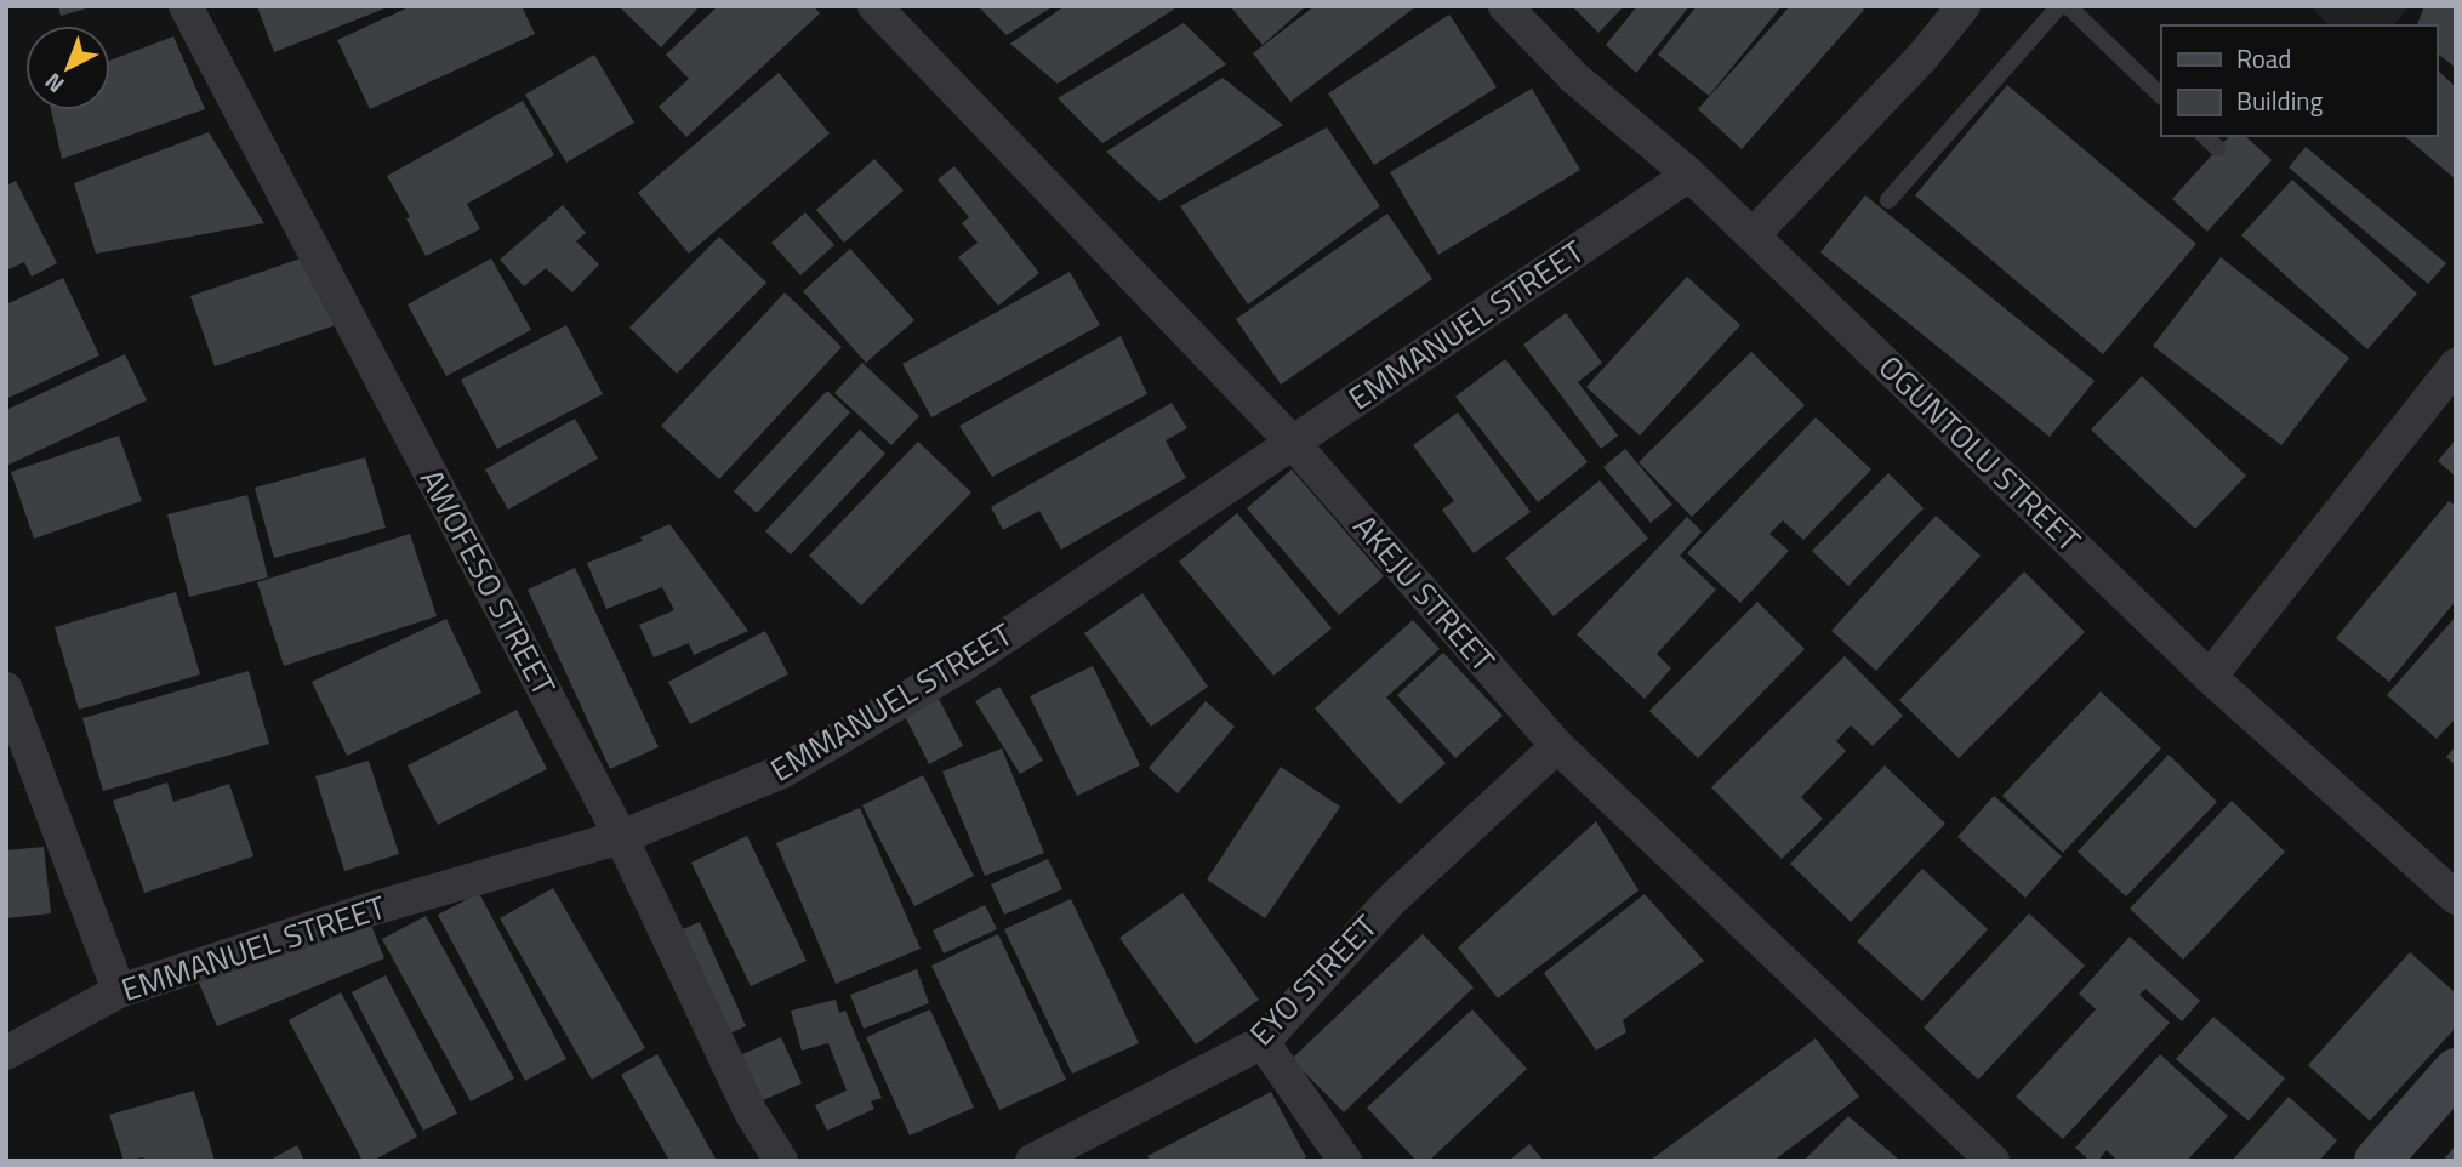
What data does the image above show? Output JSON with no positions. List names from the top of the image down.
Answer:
{
  "streets": {
    "street": [
      "EMMANUEL STREET",
      "OGUNTOLU STREET",
      "AWOFESO STREET",
      "AKEJU STREET",
      "EYO STREET"
    ]
  },
  "crossings": [
    ["EMMANUEL STREET", "OGUNTOLU STREET"],
    ["EMMANUEL STREET", "AWOFESO STREET"],
    ["EMMANUEL STREET", "AKEJU STREET"],
    ["AKEJU STREET", "EYO STREET"]
  ],
  "legend": ["Road", "Building"],
  "north": "bottom left"
}
